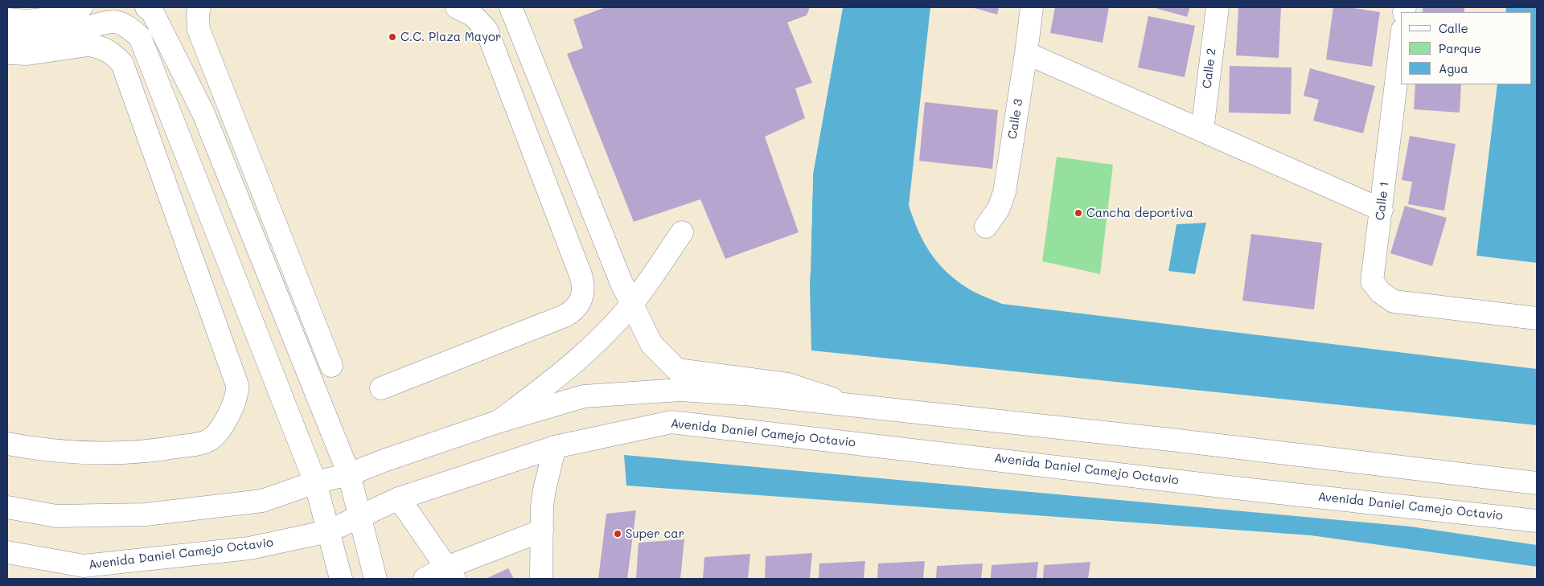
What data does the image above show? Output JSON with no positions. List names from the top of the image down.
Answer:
{
  "streets": {
    "main road": [
      "Calle 2",
      "Calle 3",
      "Calle 1",
      "Avenida Daniel Camejo Octavio"
    ]
  },
  "places": ["C.C. Plaza Mayor", "Cancha deportiva", "Super car"],
  "legend": ["Calle", "Parque", "Agua"]
}
